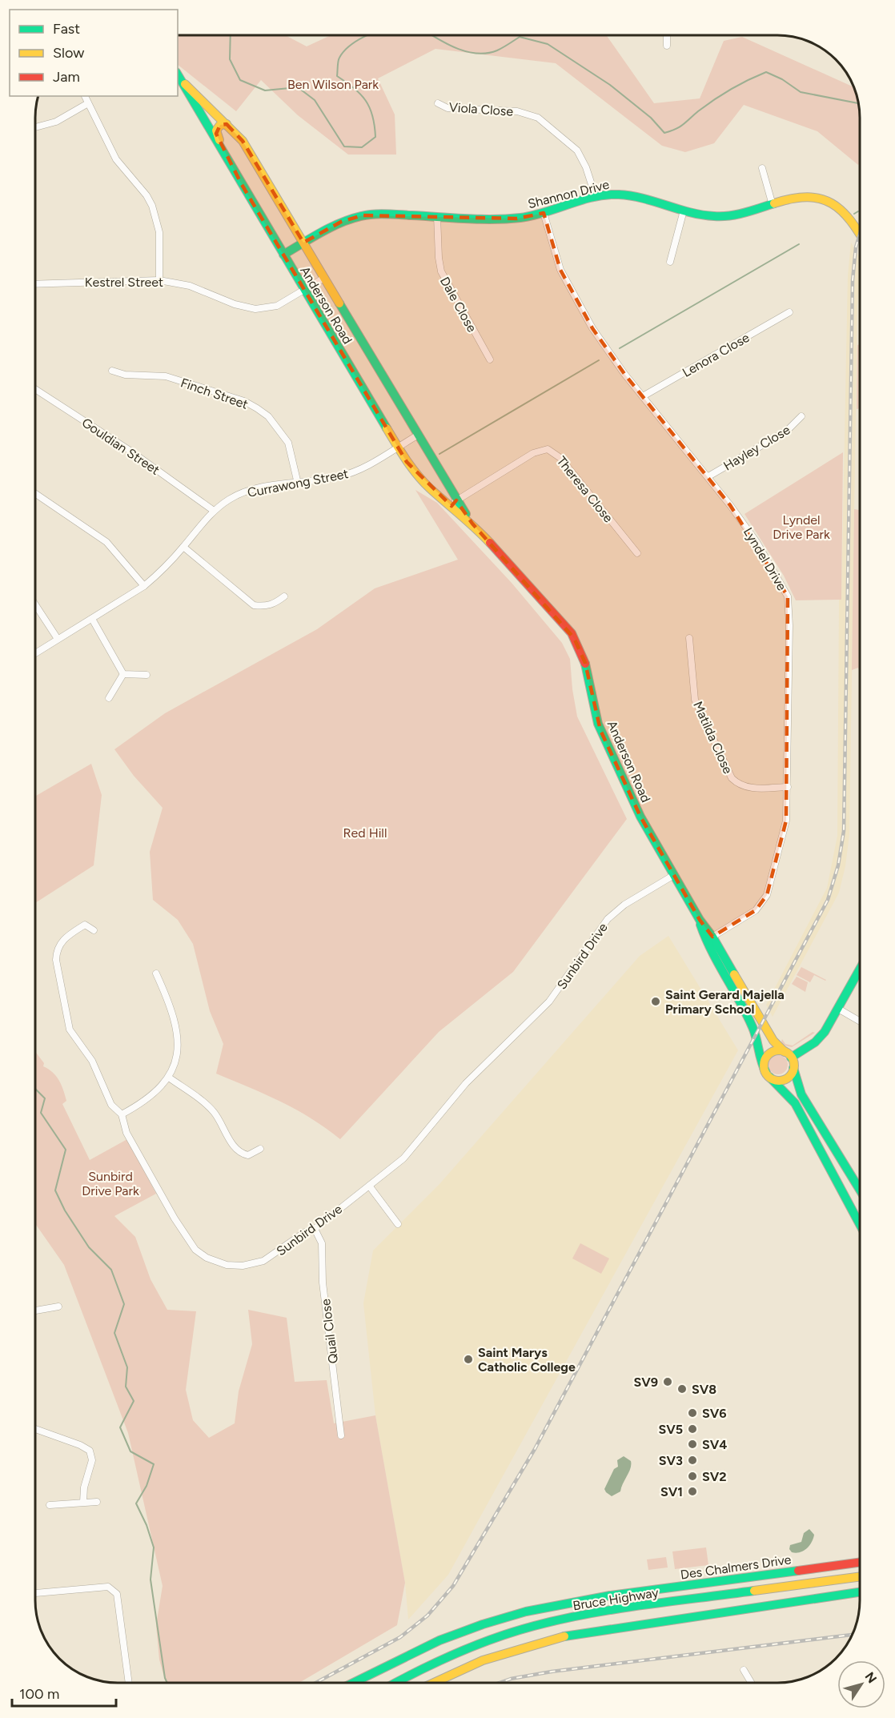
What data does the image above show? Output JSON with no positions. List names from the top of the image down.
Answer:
{
  "streets": {
    "main road": [
      "Shannon Drive",
      "Anderson Road",
      "Des Chalmers Drive",
      "Bruce Highway"
    ],
    "street": [
      "Viola Close",
      "Kestrel Street",
      "Dale Close",
      "Lenora Close",
      "Finch Street",
      "Gouldian Street",
      "Hayley Close",
      "Currawong Street",
      "Theresa Close",
      "Lyndel Drive",
      "Matilda Close",
      "Sunbird Drive",
      "Quail Close"
    ]
  },
  "crossings": [
    ["Viola Close", "Shannon Drive"],
    ["Shannon Drive", "Dale Close"],
    ["Shannon Drive", "Anderson Road"],
    ["Shannon Drive", "Lyndel Drive"],
    ["Kestrel Street", "Anderson Road"],
    ["Anderson Road", "Currawong Street"],
    ["Anderson Road", "Theresa Close"],
    ["Anderson Road", "Lyndel Drive"],
    ["Anderson Road", "Sunbird Drive"],
    ["Lenora Close", "Lyndel Drive"],
    ["Finch Street", "Currawong Street"],
    ["Gouldian Street", "Currawong Street"],
    ["Hayley Close", "Lyndel Drive"],
    ["Lyndel Drive", "Matilda Close"],
    ["Sunbird Drive", "Quail Close"]
  ],
  "parks": [
    "Ben Wilson Park",
    "Lyndel Drive Park",
    "Red Hill",
    "Sunbird Drive Park"
  ],
  "places": [
    "Saint Gerard Majella Primary School",
    "Saint Marys Catholic College",
    "SV9",
    "SV8",
    "SV6",
    "SV5",
    "SV4",
    "SV3",
    "SV2",
    "SV1"
  ],
  "legend": ["Fast", "Slow", "Jam"],
  "scale_bar": "100 m",
  "north": "top right"
}
